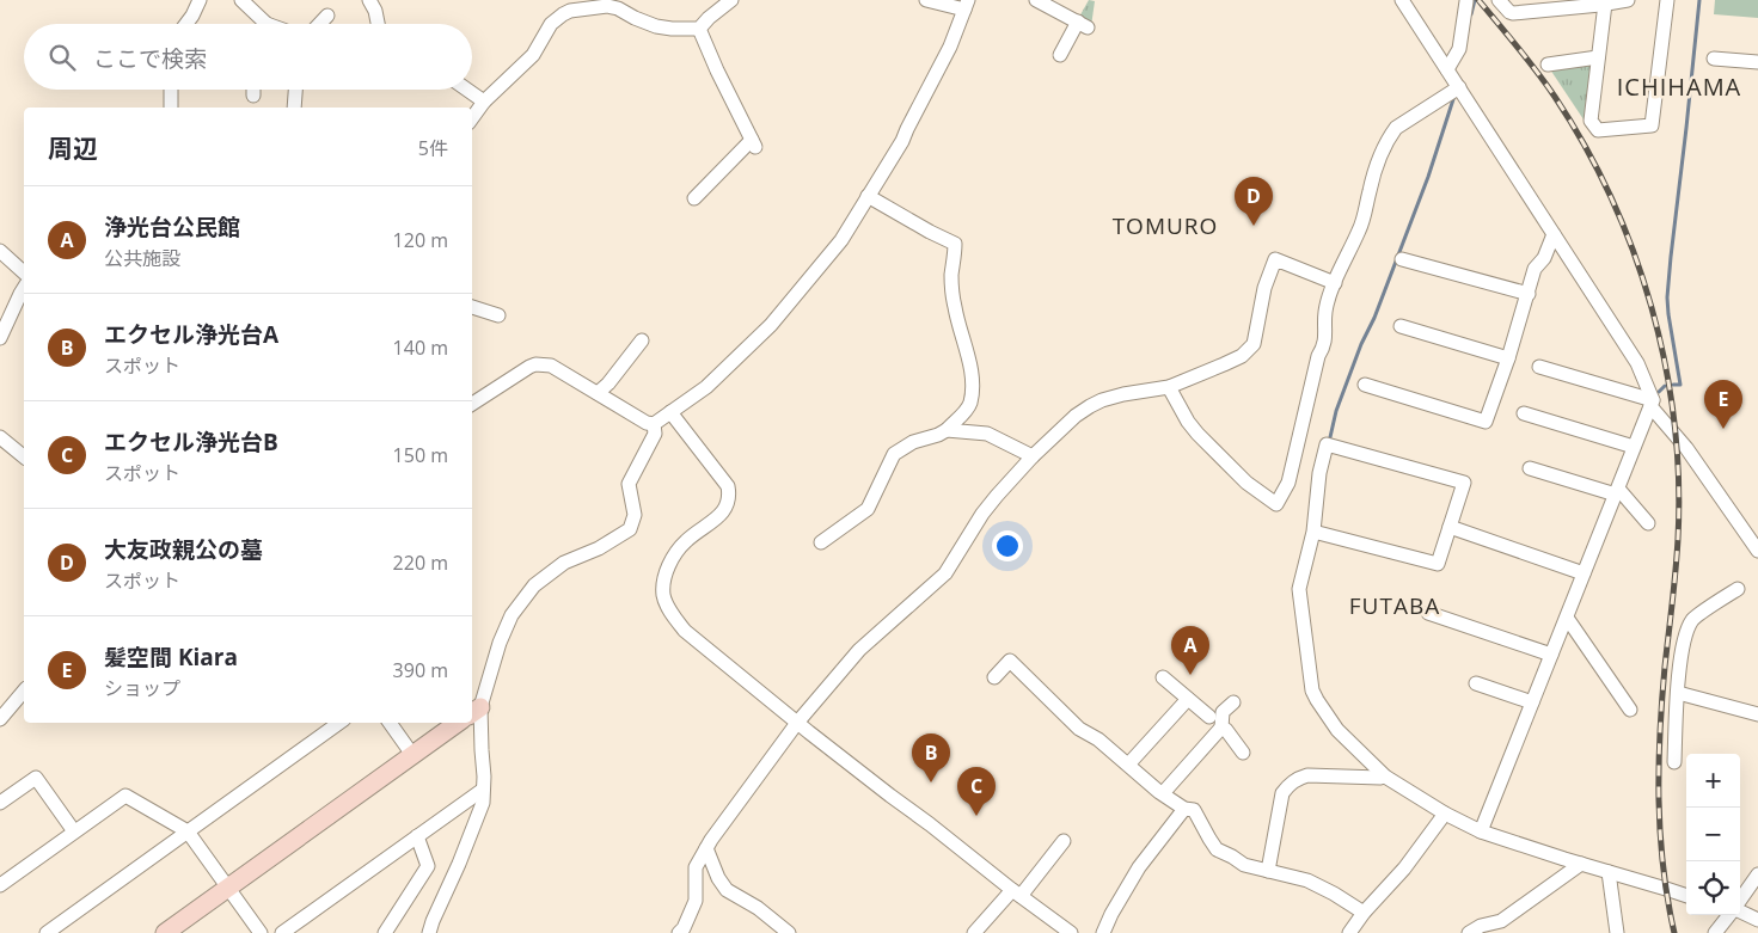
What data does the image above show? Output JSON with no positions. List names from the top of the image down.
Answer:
{
  "districts": ["ICHIHAMA", "TOMURO", "FUTABA"],
  "page": {
    "search": "ここで検索",
    "heading": ["周辺", "5件"],
    "pins": [
      "D",
      "E",
      "A",
      "B",
      "C"
    ],
    "list": [
      {
        "mark": "A",
        "name": "浄光台公民館",
        "note": "公共施設",
        "value": "120 m"
      },
      {
        "mark": "B",
        "name": "エクセル浄光台A",
        "note": "スポット",
        "value": "140 m"
      },
      {
        "mark": "C",
        "name": "エクセル浄光台B",
        "note": "スポット",
        "value": "150 m"
      },
      {
        "mark": "D",
        "name": "大友政親公の墓",
        "note": "スポット",
        "value": "220 m"
      },
      {
        "mark": "E",
        "name": "髪空間 Kiara",
        "note": "ショップ",
        "value": "390 m"
      }
    ],
    "map_buttons": ["+", "−"]
  }
}
